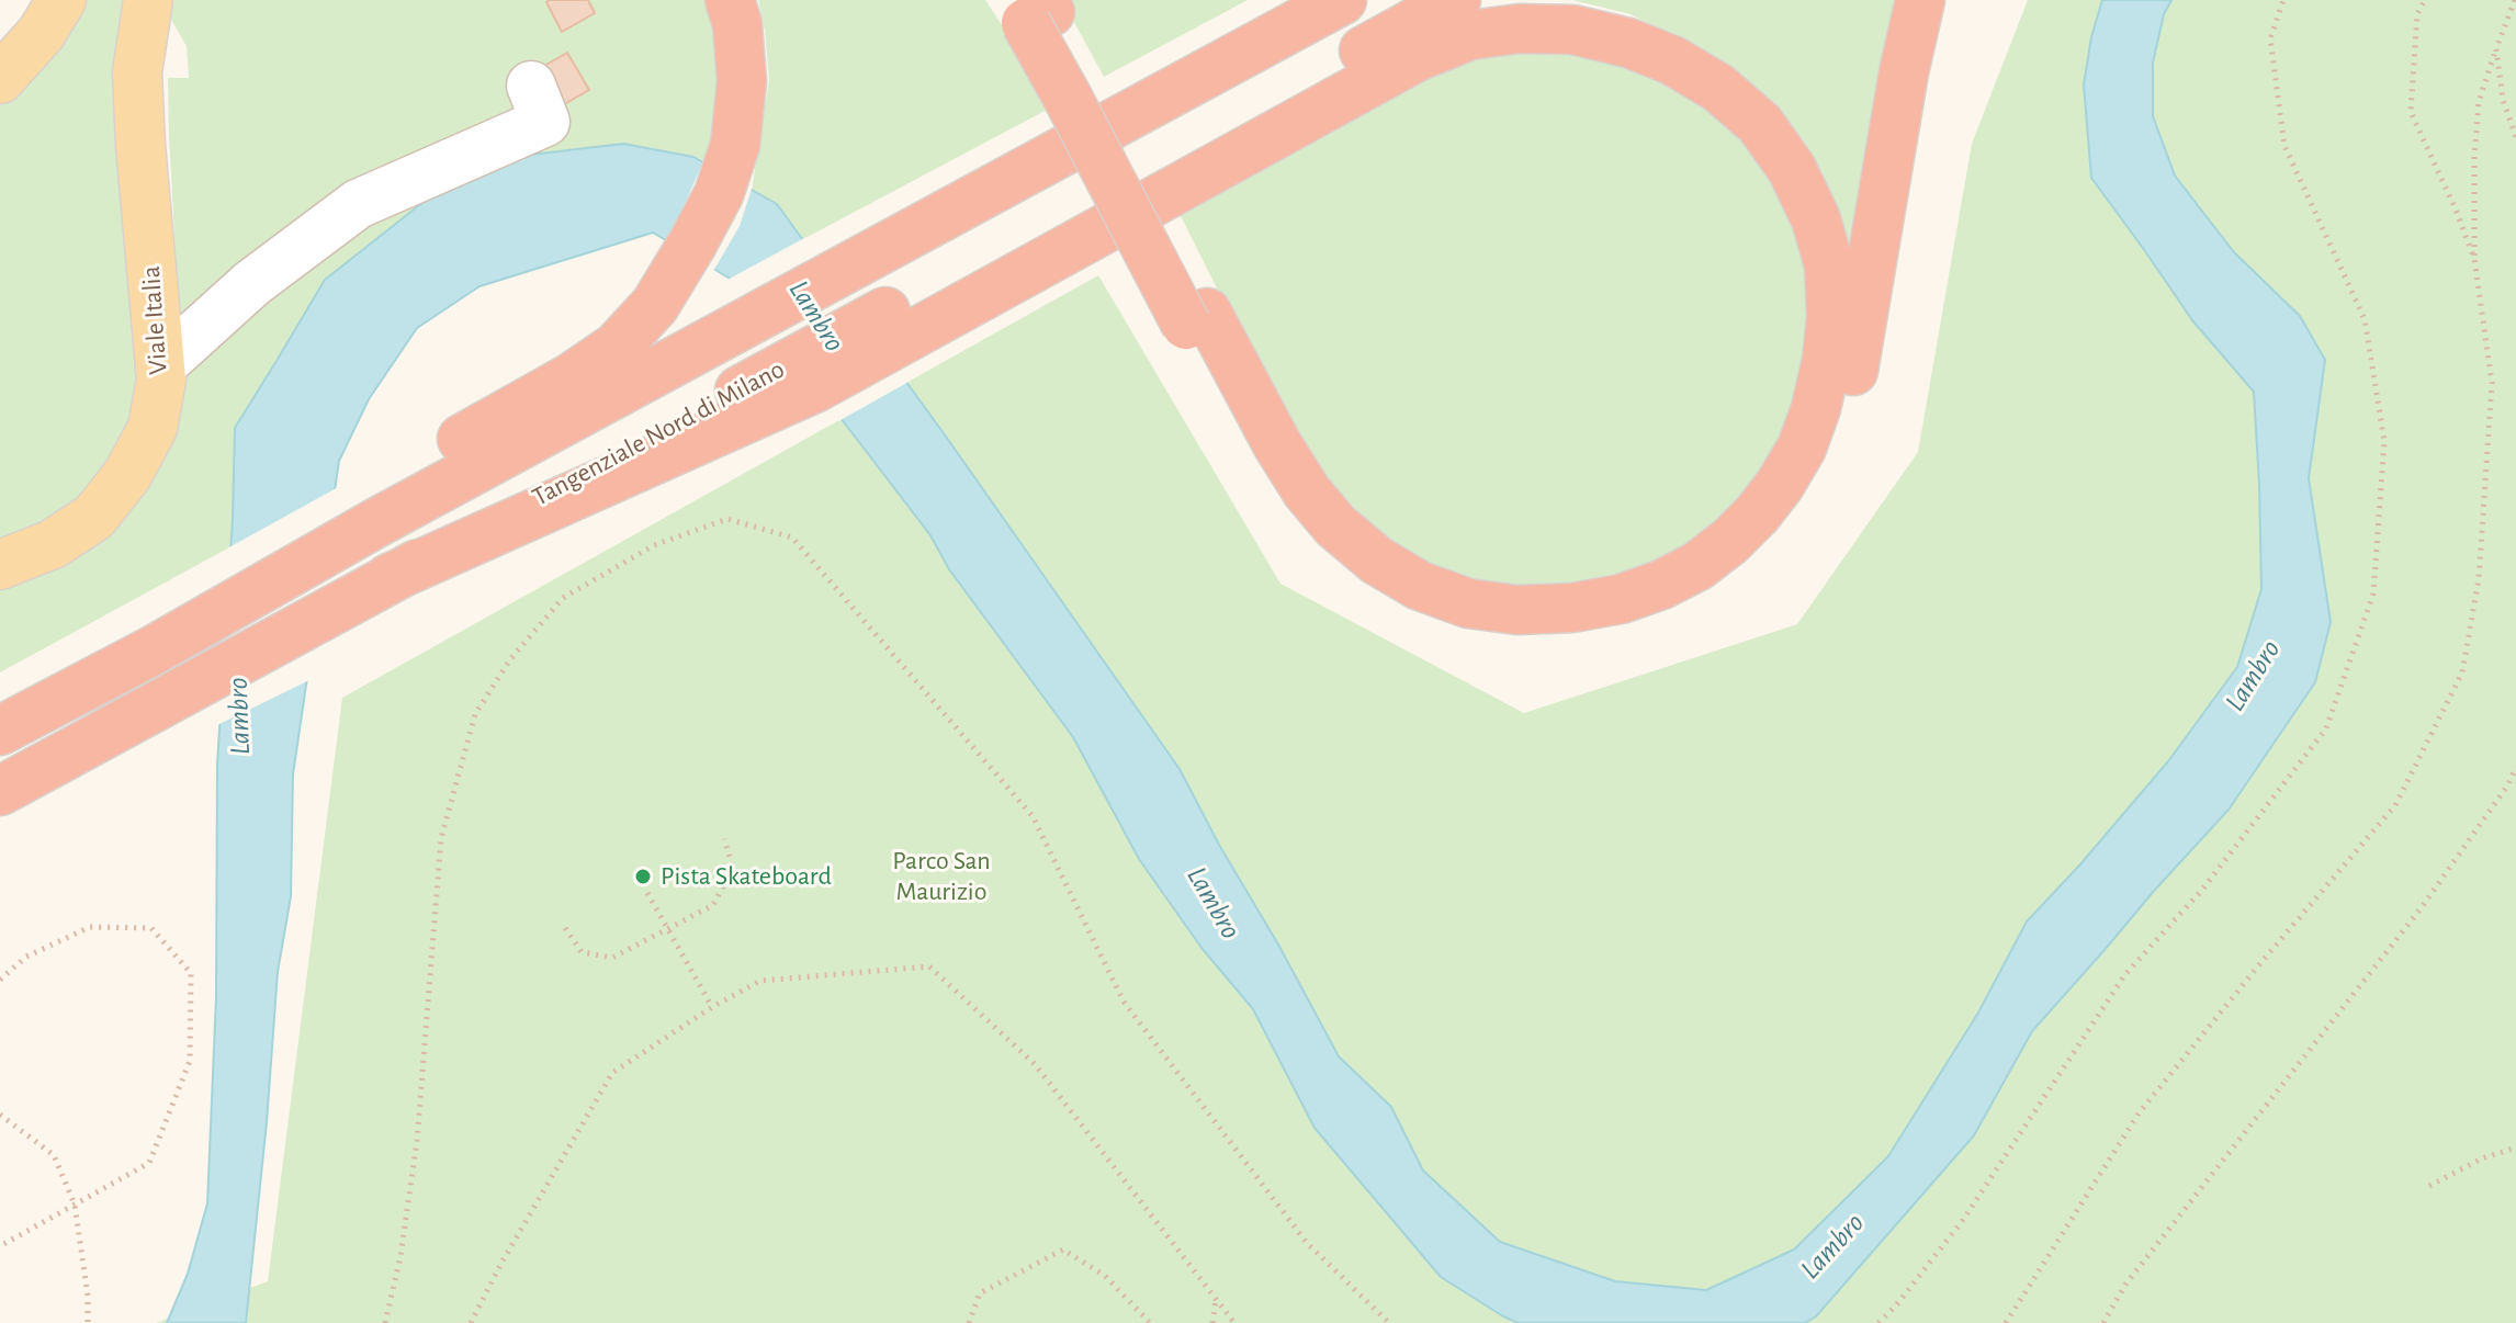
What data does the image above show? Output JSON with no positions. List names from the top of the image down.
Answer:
{
  "streets": {
    "highway": ["Tangenziale Nord di Milano"],
    "main road": ["Viale Italia"]
  },
  "water": ["Lambro"],
  "parks": ["Parco San Maurizio"],
  "places": ["Pista Skateboard"]
}
